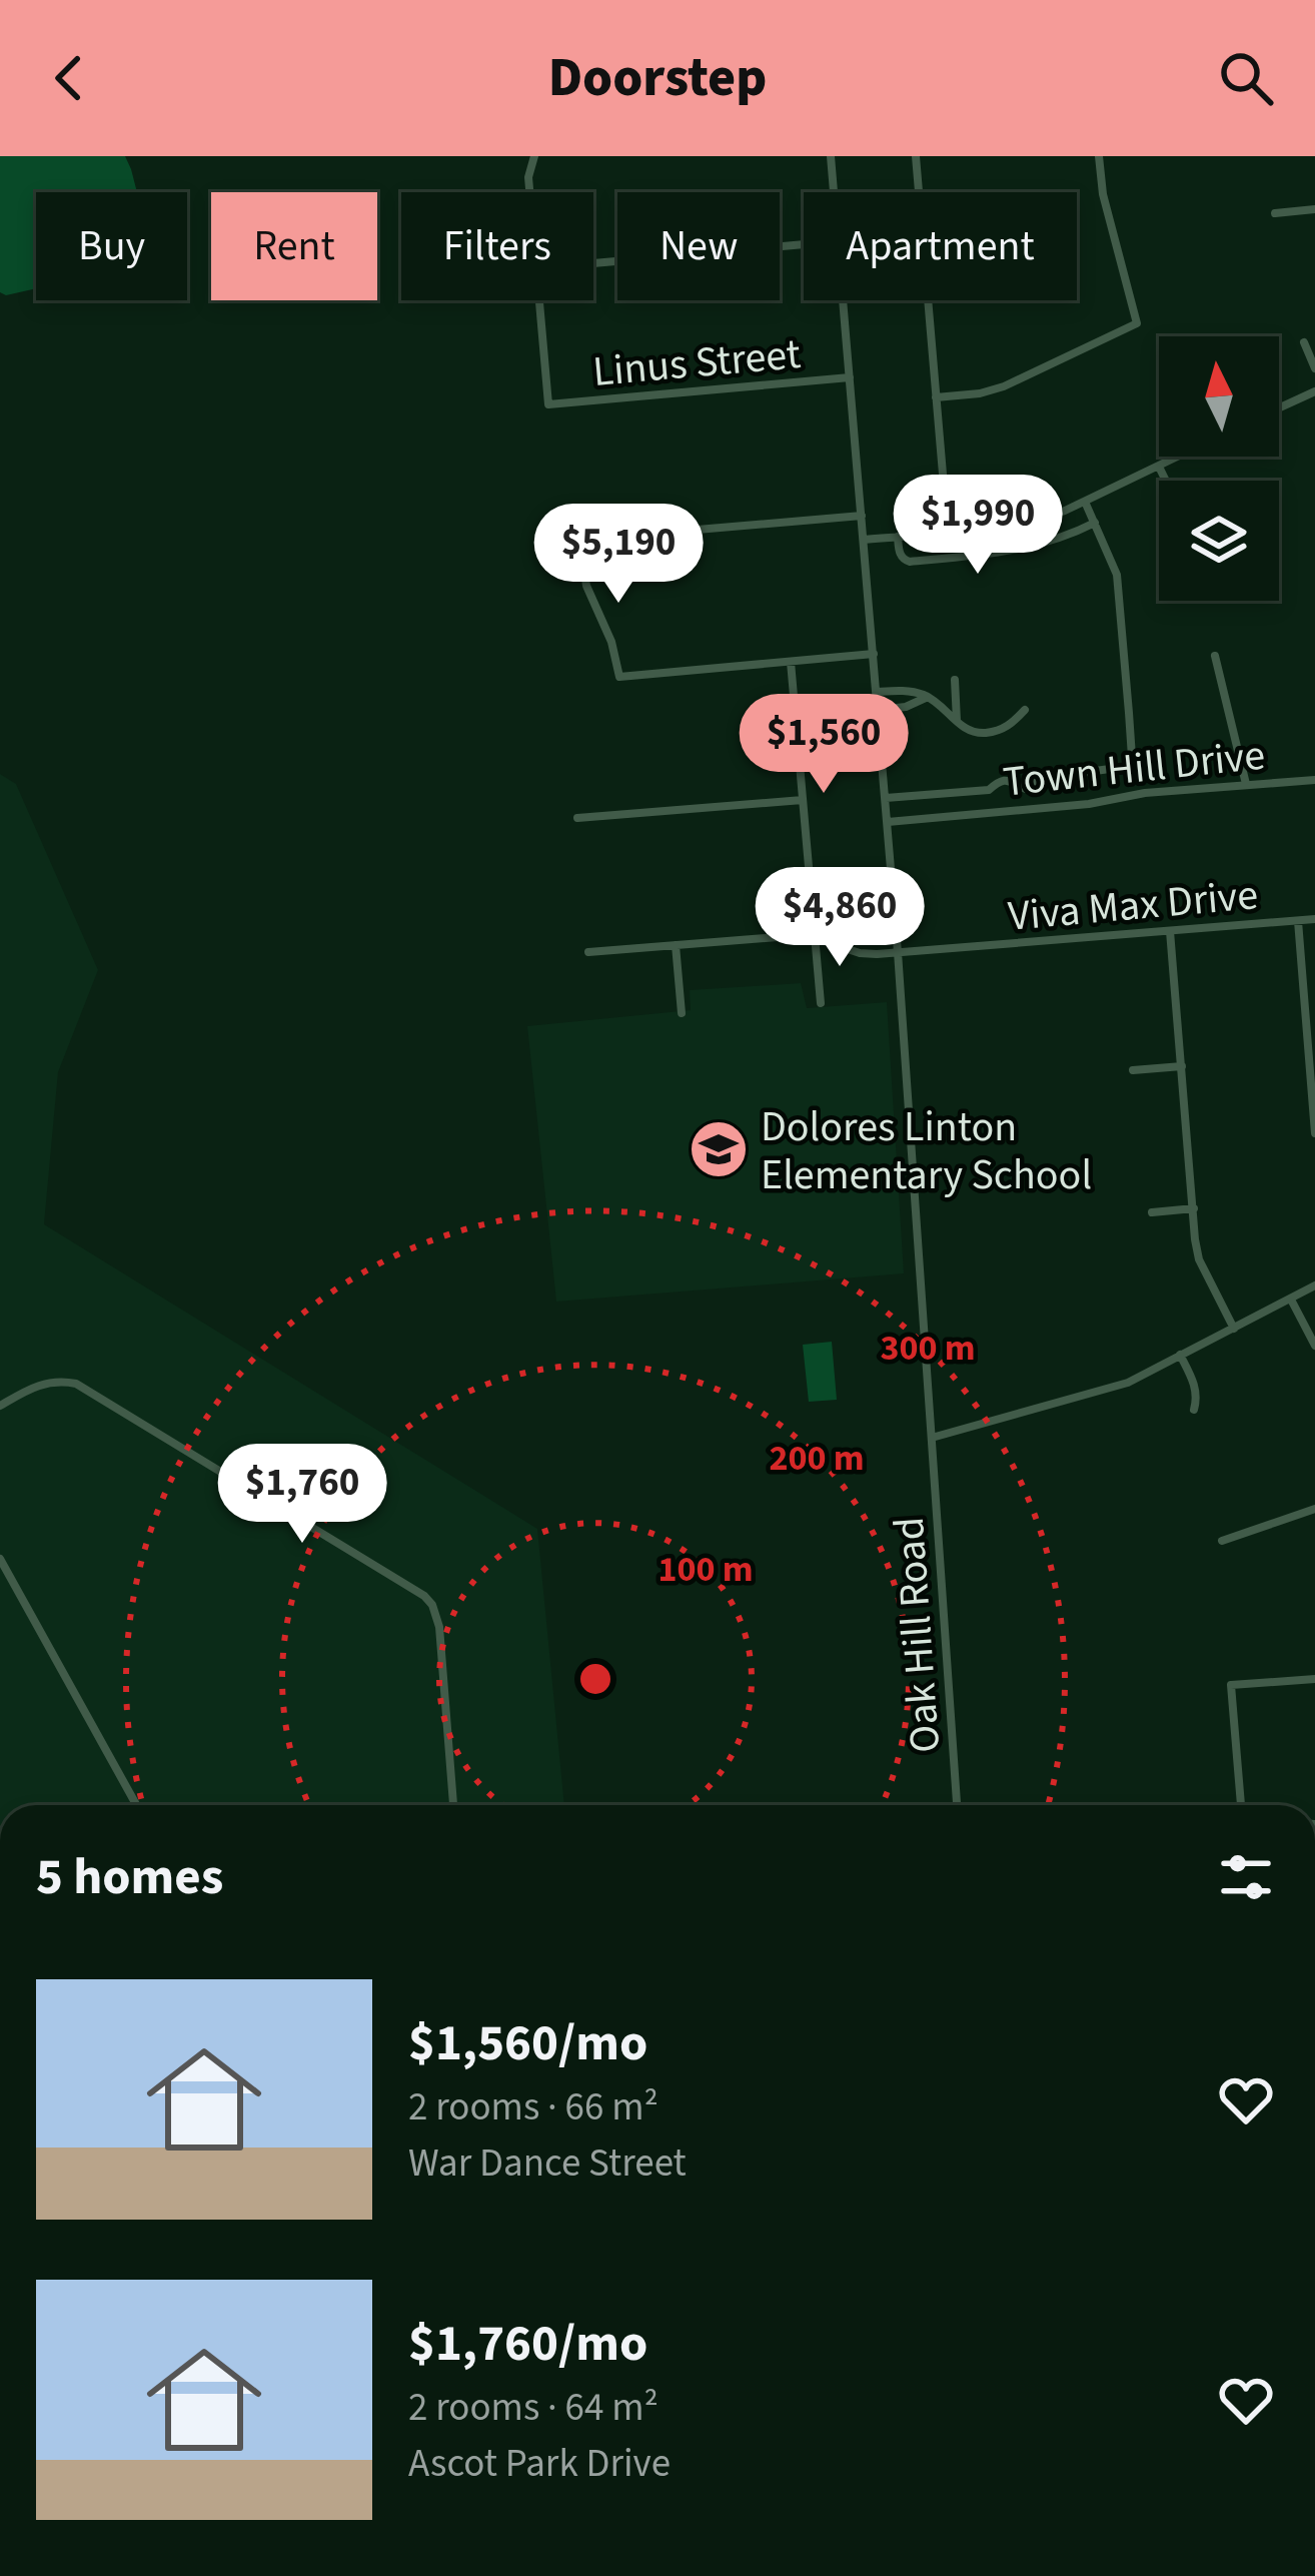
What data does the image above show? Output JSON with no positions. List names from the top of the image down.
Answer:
{
  "streets": {
    "street": [
      "Linus Street",
      "Town Hill Drive",
      "Viva Max Drive",
      "Oak Hill Road"
    ]
  },
  "crossings": [
    ["Linus Street", "Oak Hill Road"],
    ["Town Hill Drive", "Oak Hill Road"],
    ["Viva Max Drive", "Oak Hill Road"]
  ],
  "places": {
    "school or university": ["Dolores Linton Elementary School"]
  },
  "north": "top",
  "page": {
    "header": "Doorstep",
    "chip": [
      "Buy",
      "Rent",
      "Filters",
      "New",
      "Apartment"
    ],
    "price": [
      "$1,990",
      "$5,190",
      "$1,560",
      "$4,860",
      "$1,760"
    ],
    "heading": "5 homes",
    "list": [
      {
        "name": "$1,560/mo",
        "note": "2 rooms · 66 m² · War Dance Street"
      },
      {
        "name": "$1,760/mo",
        "note": "2 rooms · 64 m² · Ascot Park Drive"
      }
    ]
  },
  "rings": ["300 m", "200 m", "100 m"]
}
